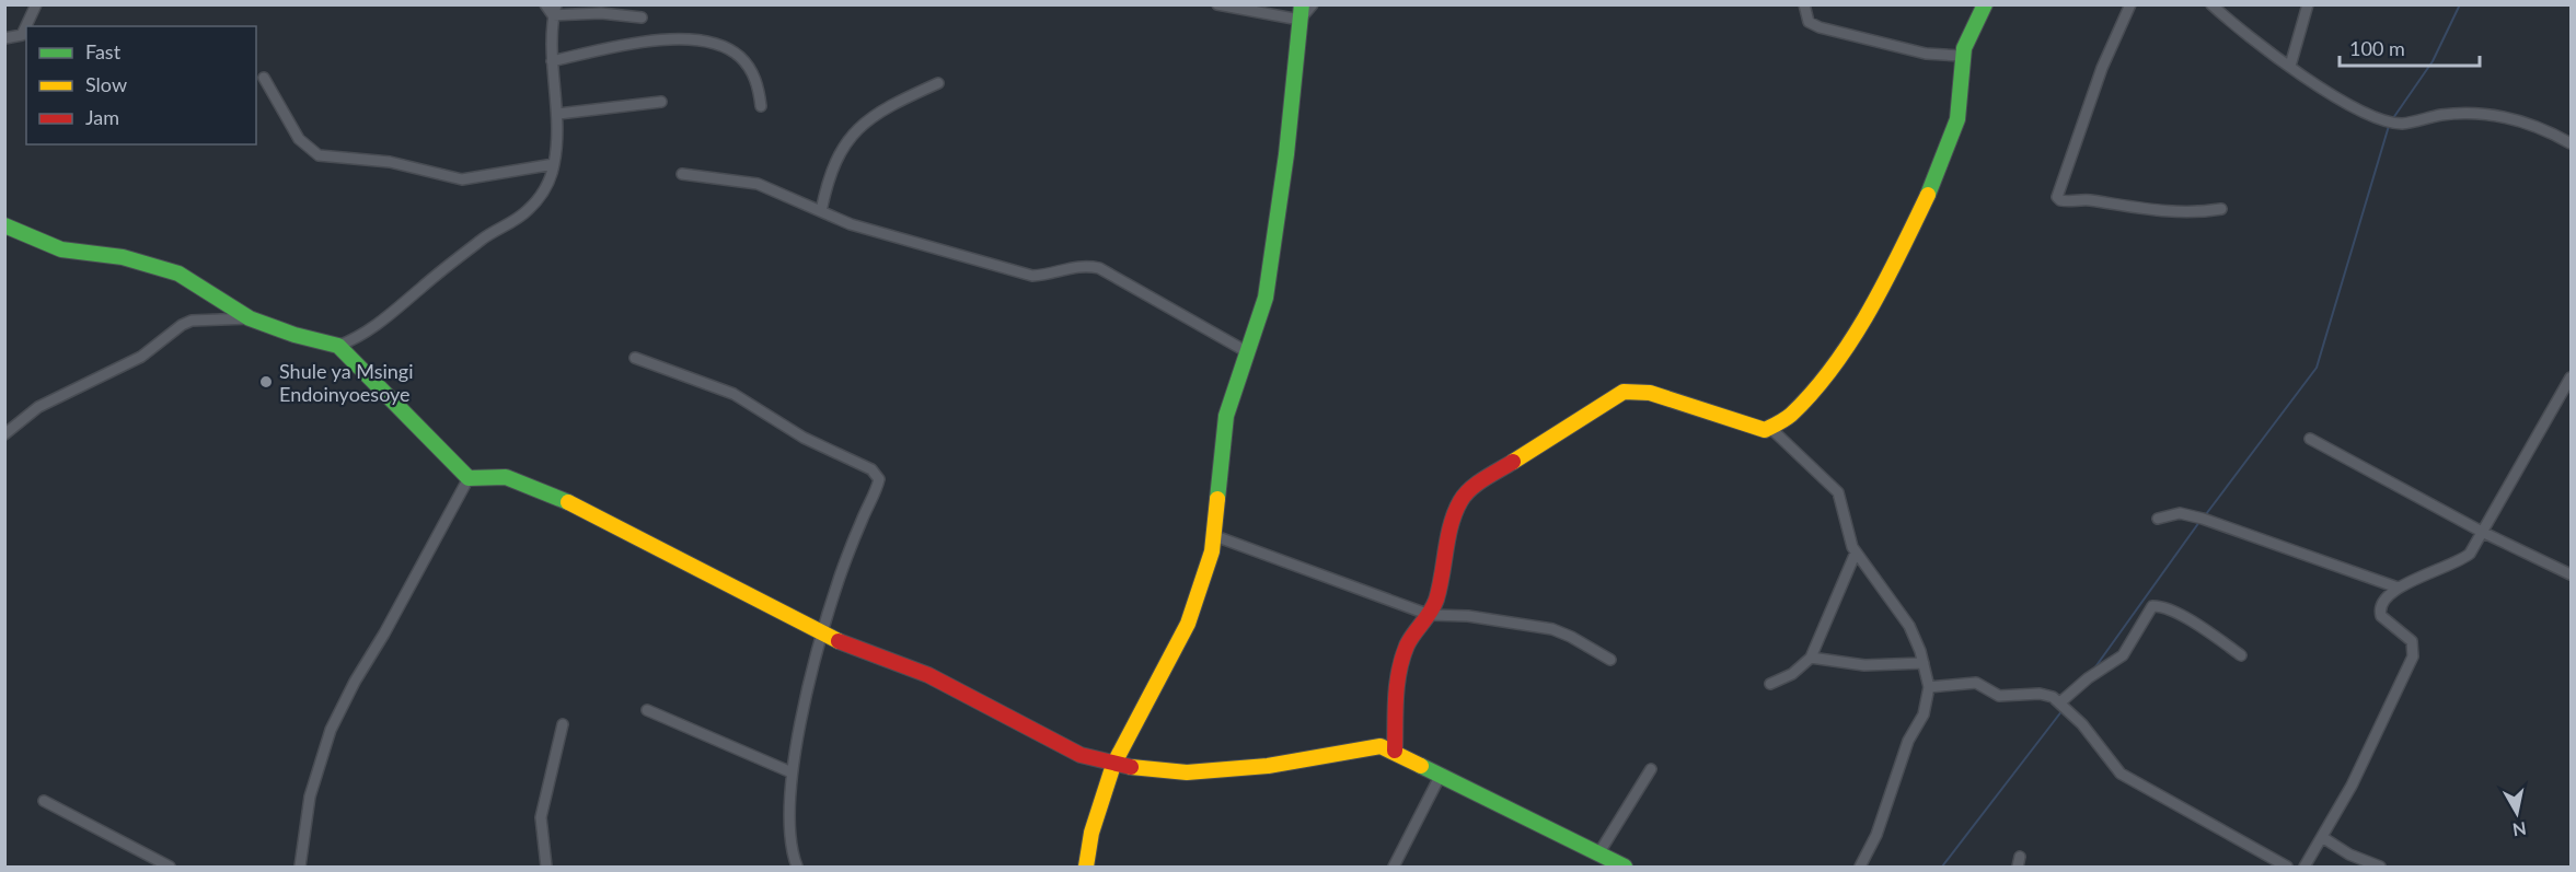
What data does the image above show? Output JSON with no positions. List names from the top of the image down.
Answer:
{
  "places": ["Shule ya Msingi Endoinyoesoye"],
  "legend": ["Fast", "Slow", "Jam"],
  "scale_bar": "100 m",
  "north": "bottom"
}
